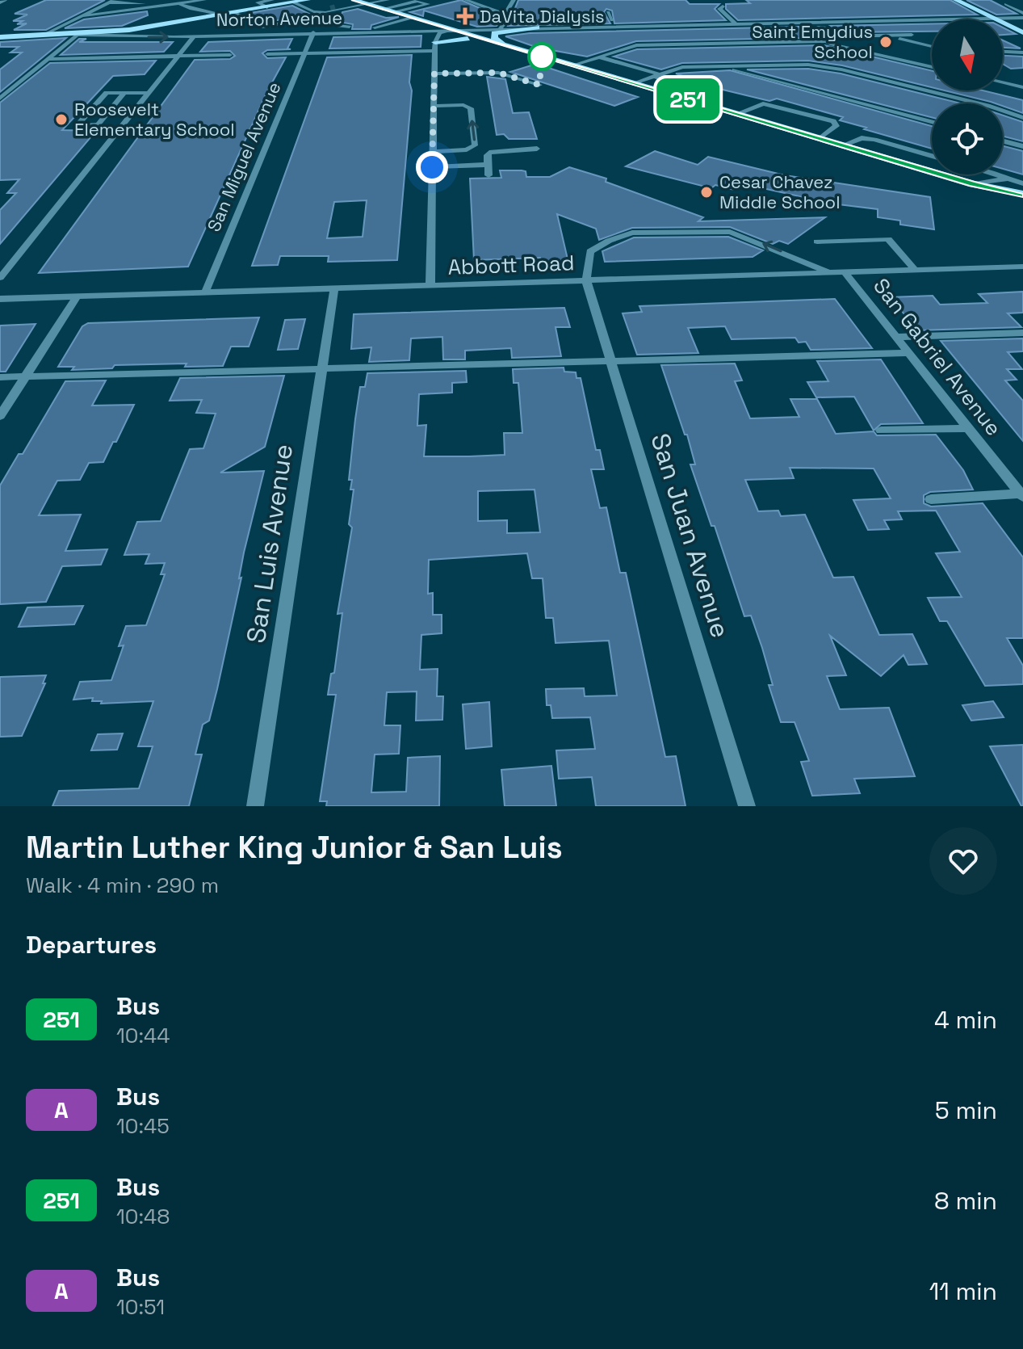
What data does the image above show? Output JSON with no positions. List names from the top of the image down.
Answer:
{
  "streets": {
    "street": [
      "Norton Avenue",
      "San Miguel Avenue",
      "Abbott Road",
      "San Gabriel Avenue",
      "San Juan Avenue",
      "San Luis Avenue"
    ]
  },
  "crossings": [
    ["Norton Avenue", "San Miguel Avenue"],
    ["San Miguel Avenue", "Abbott Road"],
    ["Abbott Road", "San Gabriel Avenue"],
    ["Abbott Road", "San Juan Avenue"],
    ["Abbott Road", "San Luis Avenue"]
  ],
  "places": {
    "health": ["DaVita Dialysis"],
    "other": ["Saint Emydius School", "Roosevelt Elementary School", "Cesar Chavez Middle School"]
  },
  "lines": ["bus line 251"],
  "north": "bottom",
  "page": {
    "on_map": "251",
    "heading": [
      ["Martin Luther King Junior & San Luis", "Walk · 4 min · 290 m"],
      "Departures"
    ],
    "list": [
      {
        "mark": "251",
        "name": "Bus",
        "note": "10:44",
        "value": "4 min"
      },
      {
        "mark": "A",
        "name": "Bus",
        "note": "10:45",
        "value": "5 min"
      },
      {
        "mark": "251",
        "name": "Bus",
        "note": "10:48",
        "value": "8 min"
      },
      {
        "mark": "A",
        "name": "Bus",
        "note": "10:51",
        "value": "11 min"
      }
    ]
  }
}
